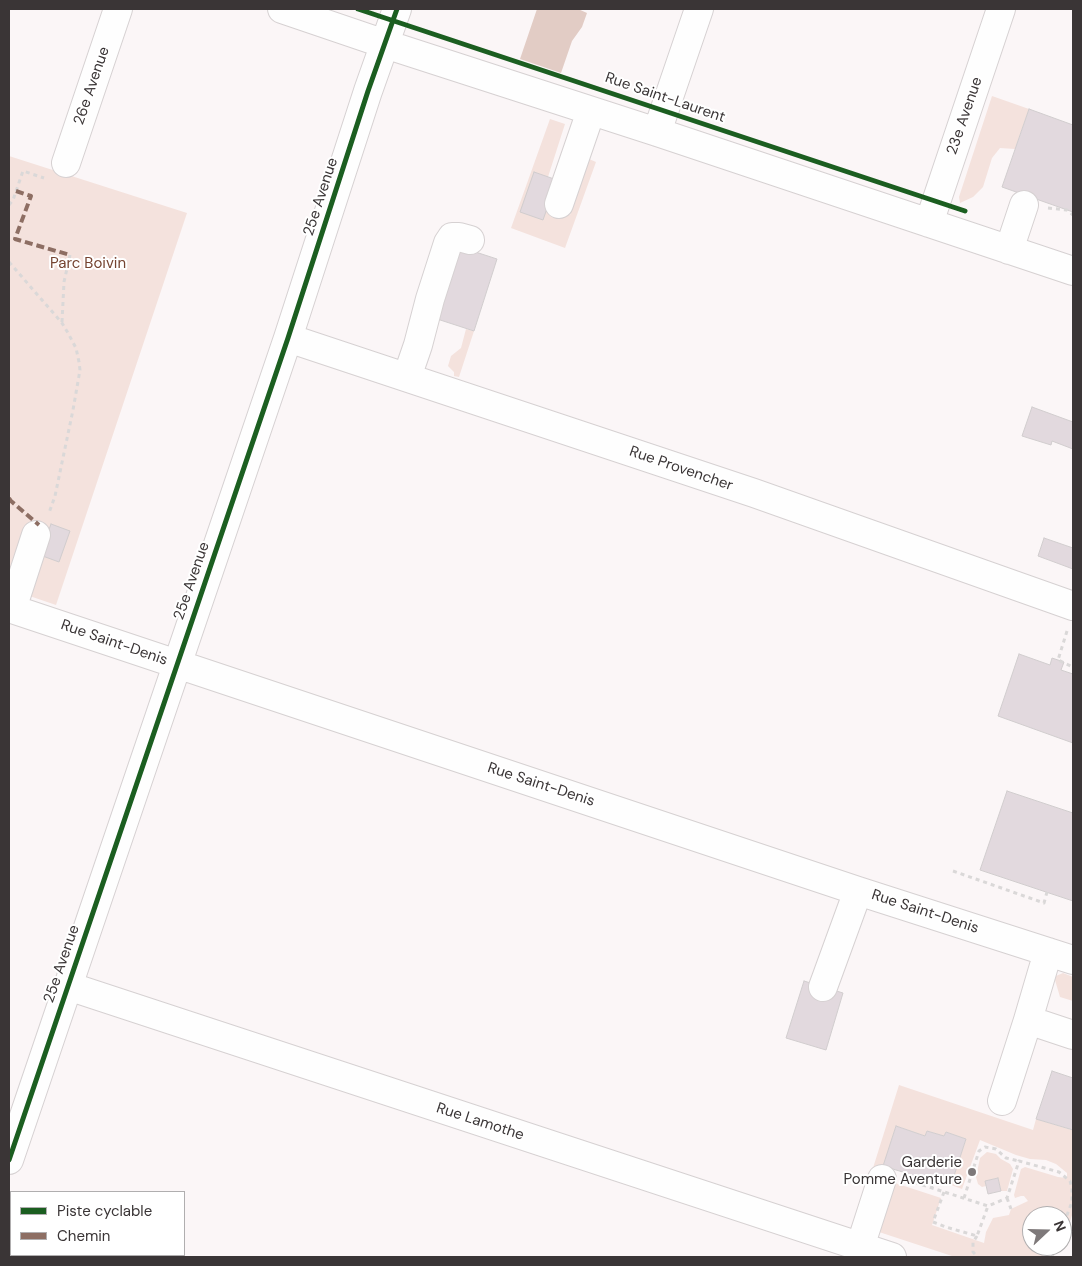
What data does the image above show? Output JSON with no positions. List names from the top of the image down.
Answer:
{
  "streets": {
    "street": [
      "26e Avenue",
      "23e Avenue",
      "25e Avenue",
      "Rue Provencher",
      "Rue Saint-Denis",
      "Rue Lamothe"
    ],
    "cycle path": ["Rue Saint-Laurent"]
  },
  "crossings": [
    ["25e Avenue", "Rue Provencher"],
    ["25e Avenue", "Rue Saint-Denis"],
    ["25e Avenue", "Rue Lamothe"]
  ],
  "parks": ["Parc Boivin"],
  "places": ["Garderie Pomme Aventure"],
  "legend": ["Piste cyclable", "Chemin"],
  "north": "right"
}
